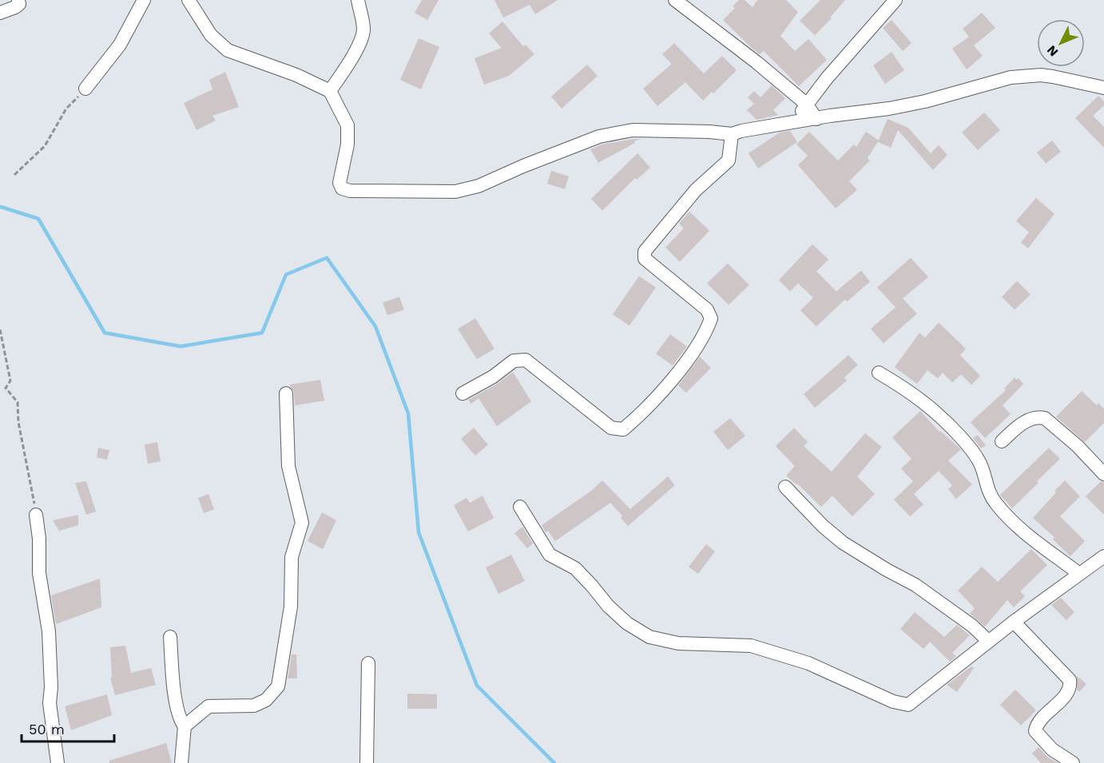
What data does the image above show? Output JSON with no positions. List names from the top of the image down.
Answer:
{
  "scale_bar": "50 m",
  "north": "bottom left"
}
